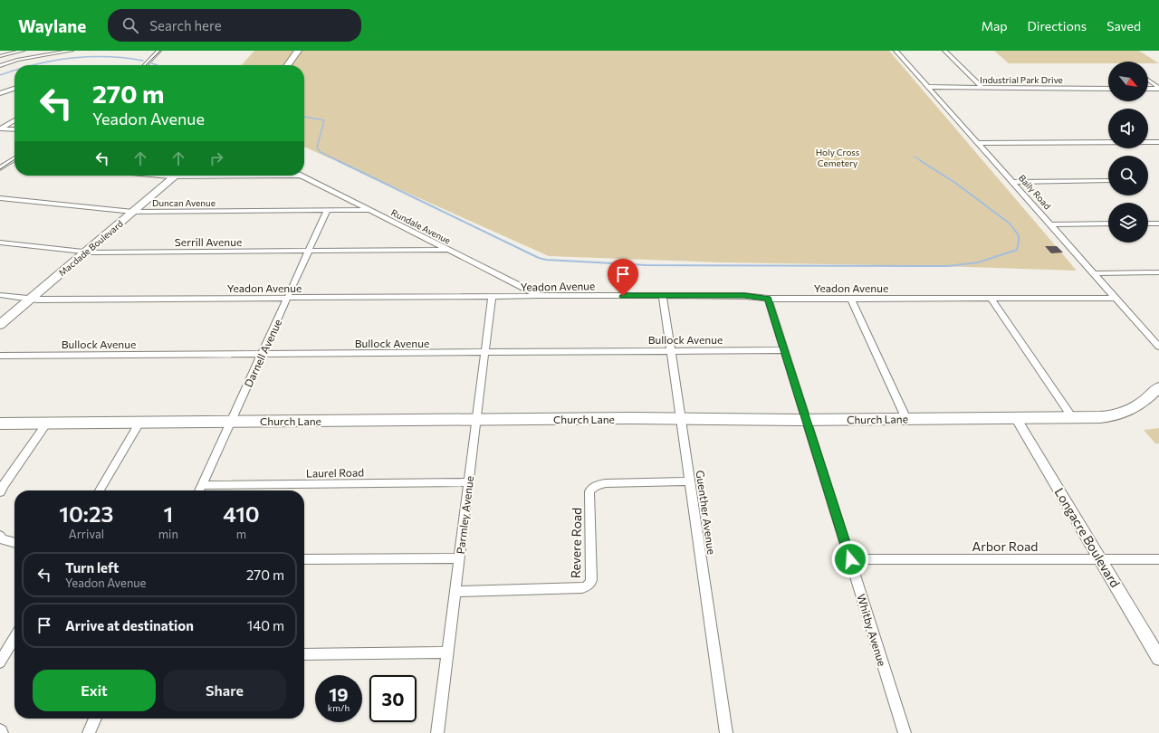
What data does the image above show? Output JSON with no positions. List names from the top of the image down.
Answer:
{
  "streets": {
    "main road": ["Macdade Boulevard", "Church Lane"],
    "street": [
      "Industrial Park Drive",
      "Baily Road",
      "Duncan Avenue",
      "Rundale Avenue",
      "Serrill Avenue",
      "Yeadon Avenue",
      "Bullock Avenue",
      "Darnell Avenue",
      "Laurel Road",
      "Guenther Avenue",
      "Parmley Avenue",
      "Longacre Boulevard",
      "Revere Road",
      "Arbor Road",
      "Whitby Avenue"
    ]
  },
  "crossings": [
    ["Industrial Park Drive", "Baily Road"],
    ["Baily Road", "Yeadon Avenue"],
    ["Duncan Avenue", "Rundale Avenue"],
    ["Duncan Avenue", "Macdade Boulevard"],
    ["Duncan Avenue", "Darnell Avenue"],
    ["Rundale Avenue", "Serrill Avenue"],
    ["Rundale Avenue", "Yeadon Avenue"],
    ["Serrill Avenue", "Macdade Boulevard"],
    ["Serrill Avenue", "Darnell Avenue"],
    ["Macdade Boulevard", "Yeadon Avenue"],
    ["Yeadon Avenue", "Darnell Avenue"],
    ["Yeadon Avenue", "Guenther Avenue"],
    ["Yeadon Avenue", "Parmley Avenue"],
    ["Yeadon Avenue", "Whitby Avenue"],
    ["Bullock Avenue", "Darnell Avenue"],
    ["Bullock Avenue", "Guenther Avenue"],
    ["Bullock Avenue", "Parmley Avenue"],
    ["Bullock Avenue", "Whitby Avenue"],
    ["Darnell Avenue", "Church Lane"],
    ["Darnell Avenue", "Laurel Road"],
    ["Church Lane", "Guenther Avenue"],
    ["Church Lane", "Parmley Avenue"],
    ["Church Lane", "Longacre Boulevard"],
    ["Church Lane", "Whitby Avenue"],
    ["Laurel Road", "Parmley Avenue"],
    ["Guenther Avenue", "Revere Road"],
    ["Parmley Avenue", "Revere Road"],
    ["Longacre Boulevard", "Arbor Road"],
    ["Arbor Road", "Whitby Avenue"]
  ],
  "parks": ["Holy Cross Cemetery"],
  "north": "bottom right",
  "page": {
    "header": "Waylane",
    "search": "Search here",
    "nav": ["Map", "Directions", "Saved"],
    "turn": ["270 m", "Yeadon Avenue"],
    "eta": [
      "10:23",
      "Arrival",
      "1",
      "min",
      "410",
      "m"
    ],
    "list": [
      {
        "name": "Turn left",
        "note": "Yeadon Avenue",
        "value": "270 m"
      },
      {
        "name": "Arrive at destination",
        "value": "140 m"
      }
    ],
    "buttons": ["Exit", "Share"],
    "speed": "19 km/h",
    "limit": "30"
  }
}
